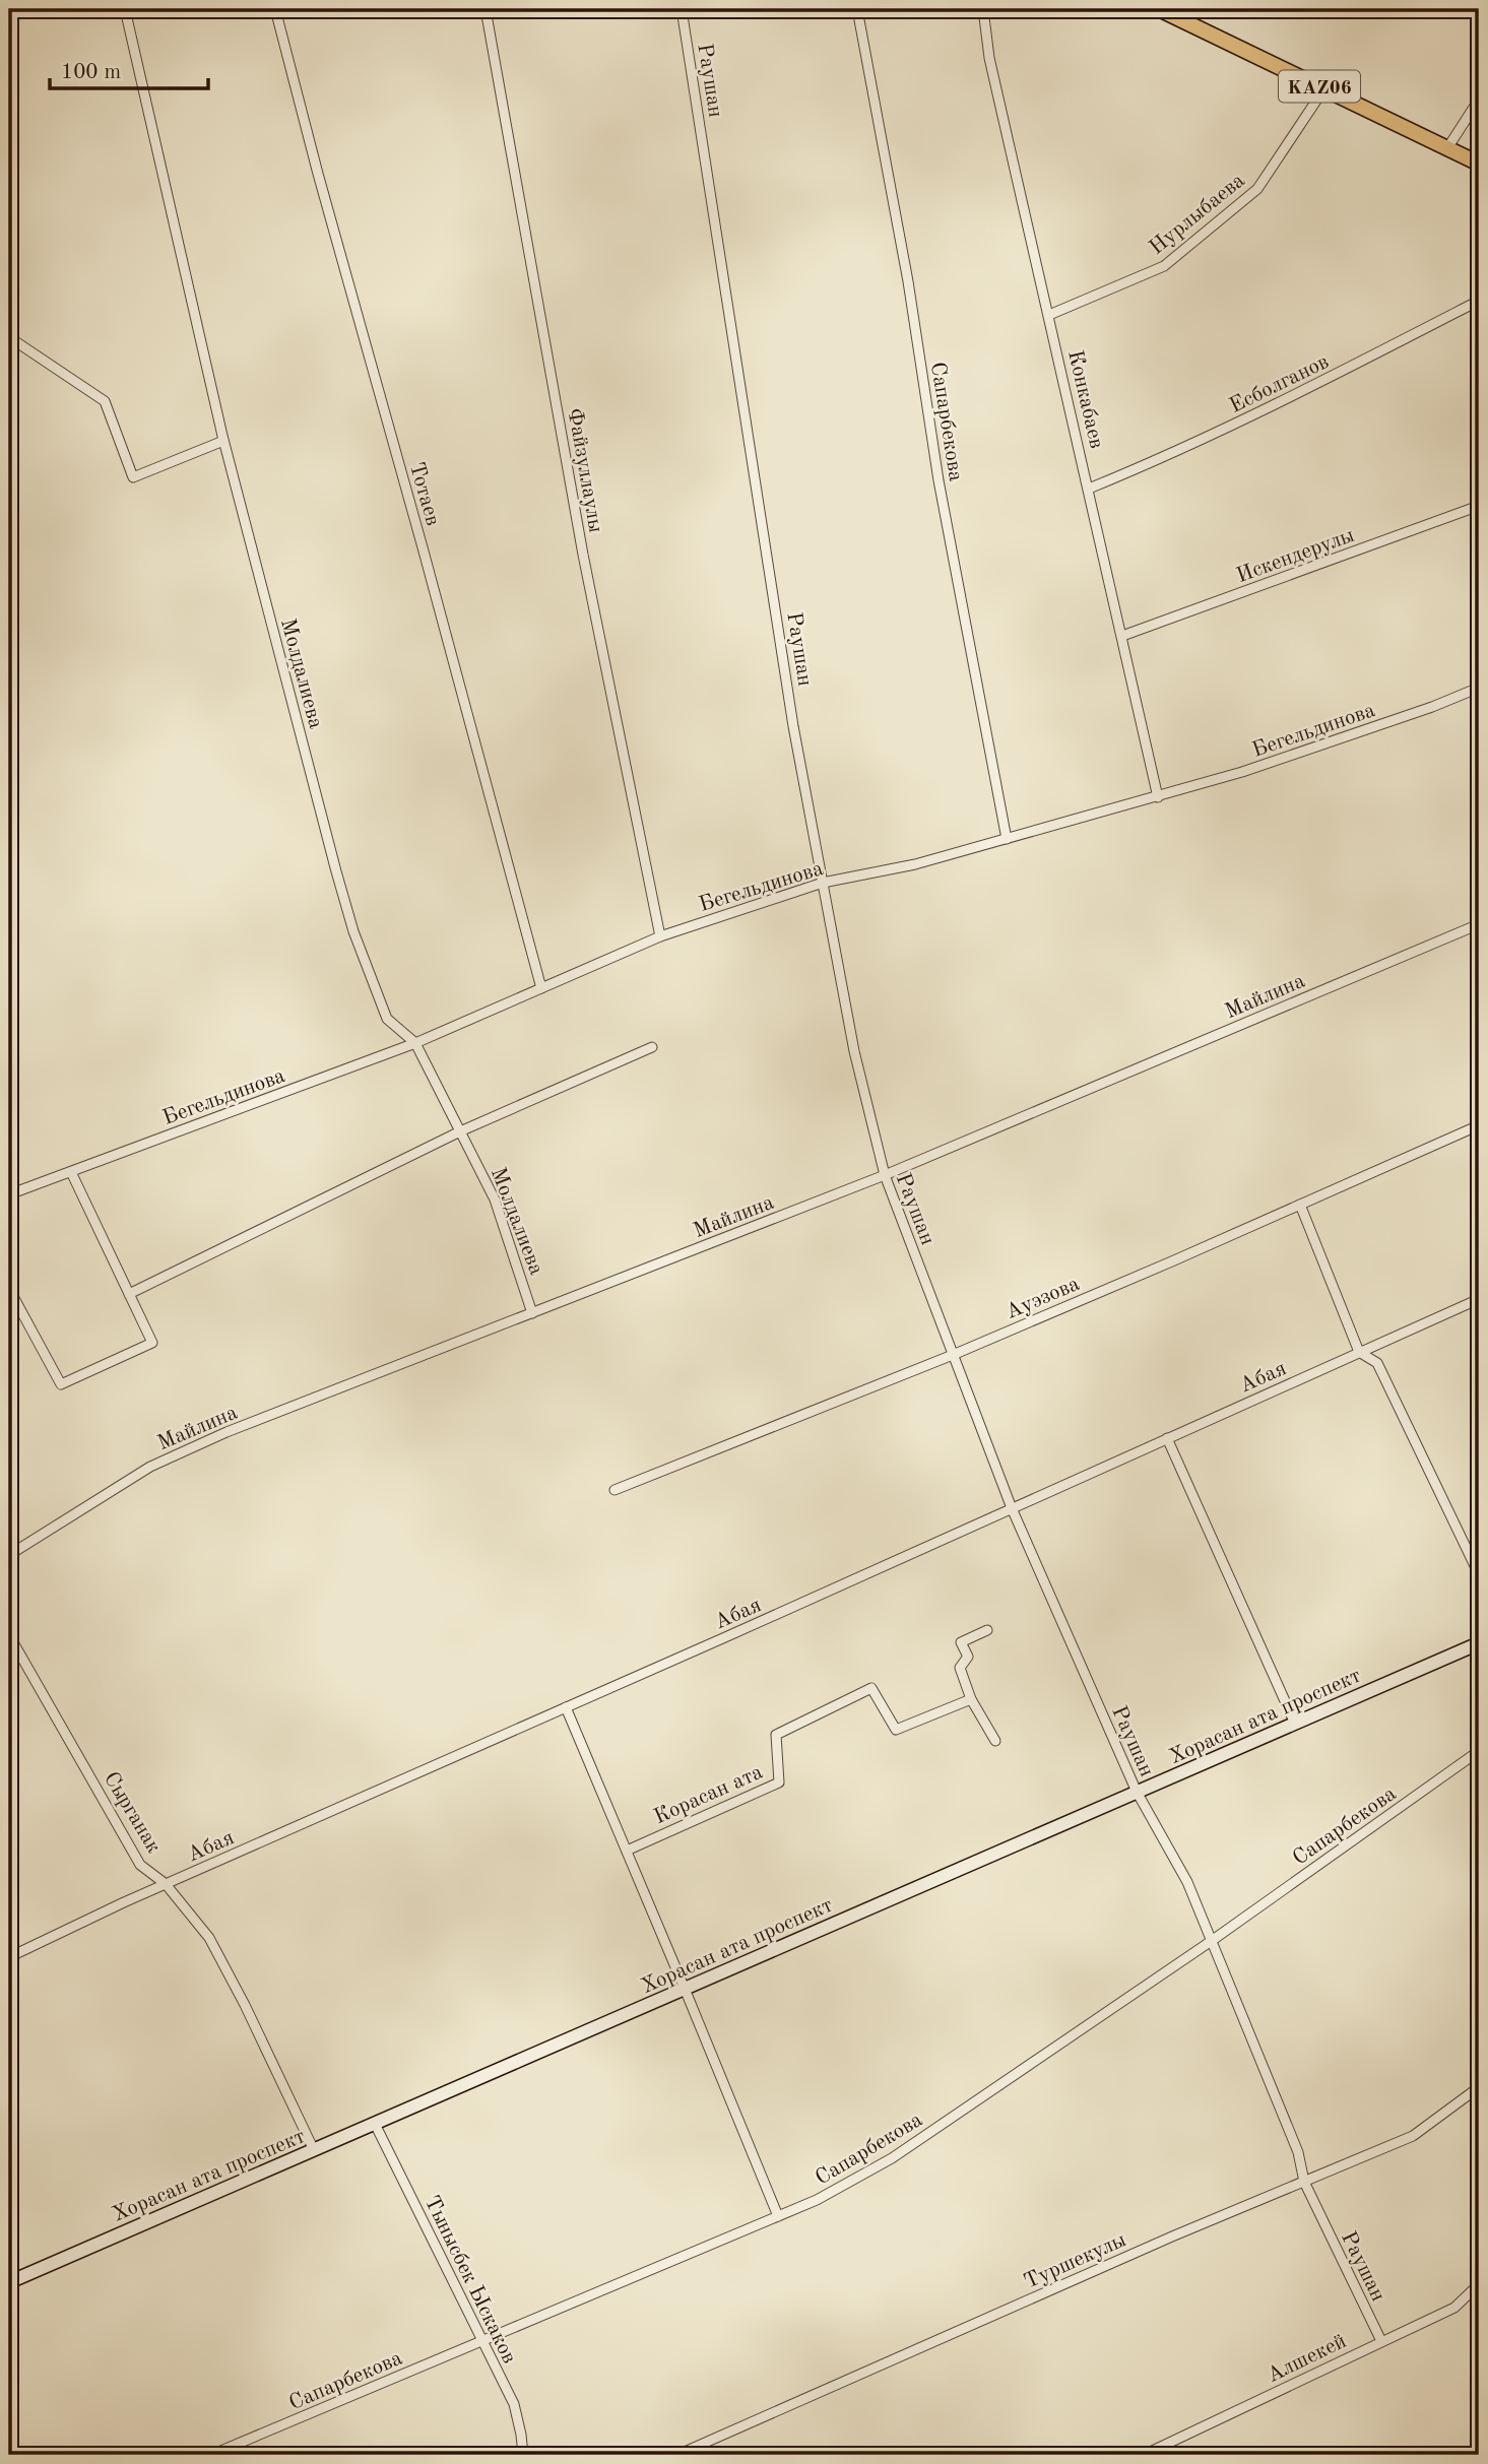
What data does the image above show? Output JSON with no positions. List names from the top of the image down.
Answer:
{
  "streets": {
    "main road": ["KAZ06", "Хорасан ата проспект"],
    "street": [
      "Раушан",
      "Нурлыбаева",
      "Есболганов",
      "Конкабаев",
      "Сапарбекова",
      "Файзуллаулы",
      "Тотаев",
      "Искендерулы",
      "Молдалиева",
      "Бегельдинова",
      "Майлина",
      "Ауэзова",
      "Абая",
      "Корасан ата",
      "Сырганак",
      "Туршекулы",
      "Тынысбек Ыскаков",
      "Алшекей"
    ]
  },
  "crossings": [
    ["Раушан", "Сапарбекова"],
    ["Раушан", "Бегельдинова"],
    ["Раушан", "Майлина"],
    ["Раушан", "Ауэзова"],
    ["Раушан", "Абая"],
    ["Раушан", "Хорасан ата проспект"],
    ["Раушан", "Туршекулы"],
    ["Раушан", "Алшекей"],
    ["KAZ06", "Нурлыбаева"],
    ["Нурлыбаева", "Конкабаев"],
    ["Есболганов", "Конкабаев"],
    ["Конкабаев", "Искендерулы"],
    ["Конкабаев", "Бегельдинова"],
    ["Сапарбекова", "Бегельдинова"],
    ["Сапарбекова", "Тынысбек Ыскаков"],
    ["Файзуллаулы", "Бегельдинова"],
    ["Тотаев", "Бегельдинова"],
    ["Молдалиева", "Бегельдинова"],
    ["Молдалиева", "Майлина"],
    ["Абая", "Сырганак"],
    ["Хорасан ата проспект", "Сырганак"],
    ["Хорасан ата проспект", "Тынысбек Ыскаков"]
  ],
  "scale_bar": "100 m"
}
